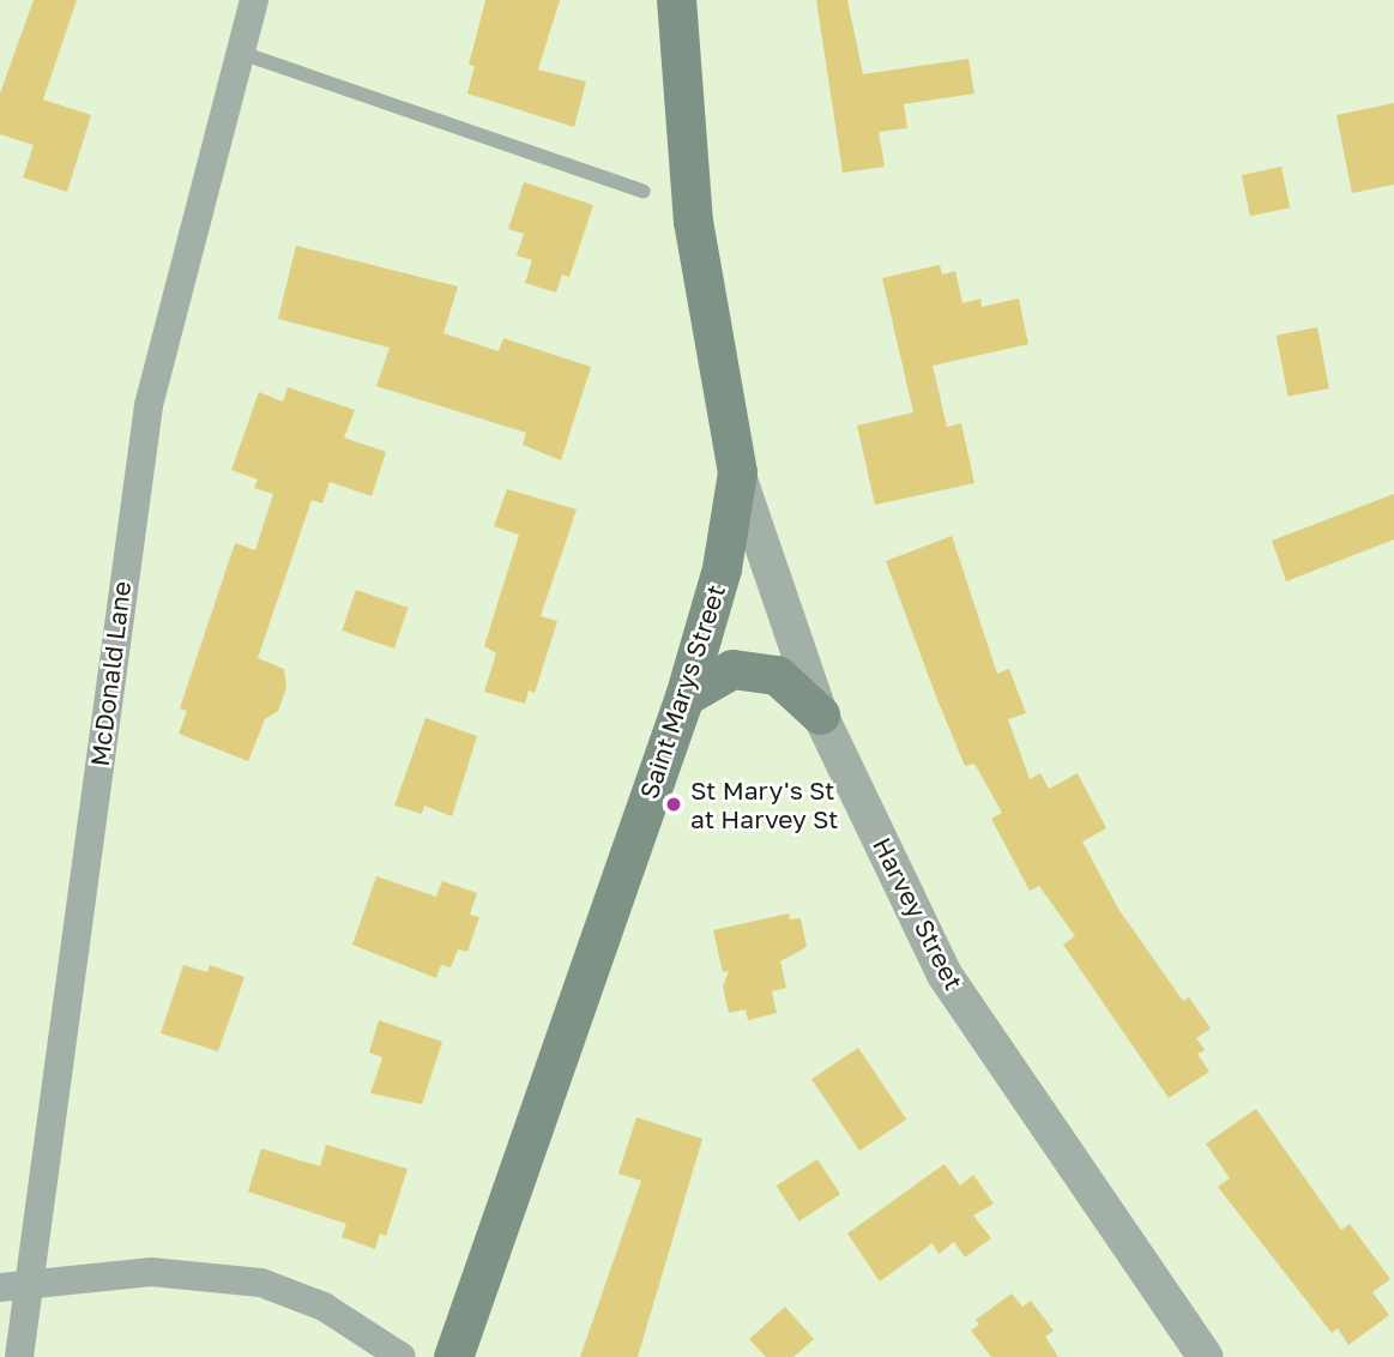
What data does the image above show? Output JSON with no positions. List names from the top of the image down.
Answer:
{
  "streets": {
    "main road": ["Saint Marys Street"],
    "street": ["McDonald Lane", "Harvey Street"]
  },
  "crossings": [
    ["Saint Marys Street", "Harvey Street"]
  ],
  "places": ["St Mary's St at Harvey St"]
}
